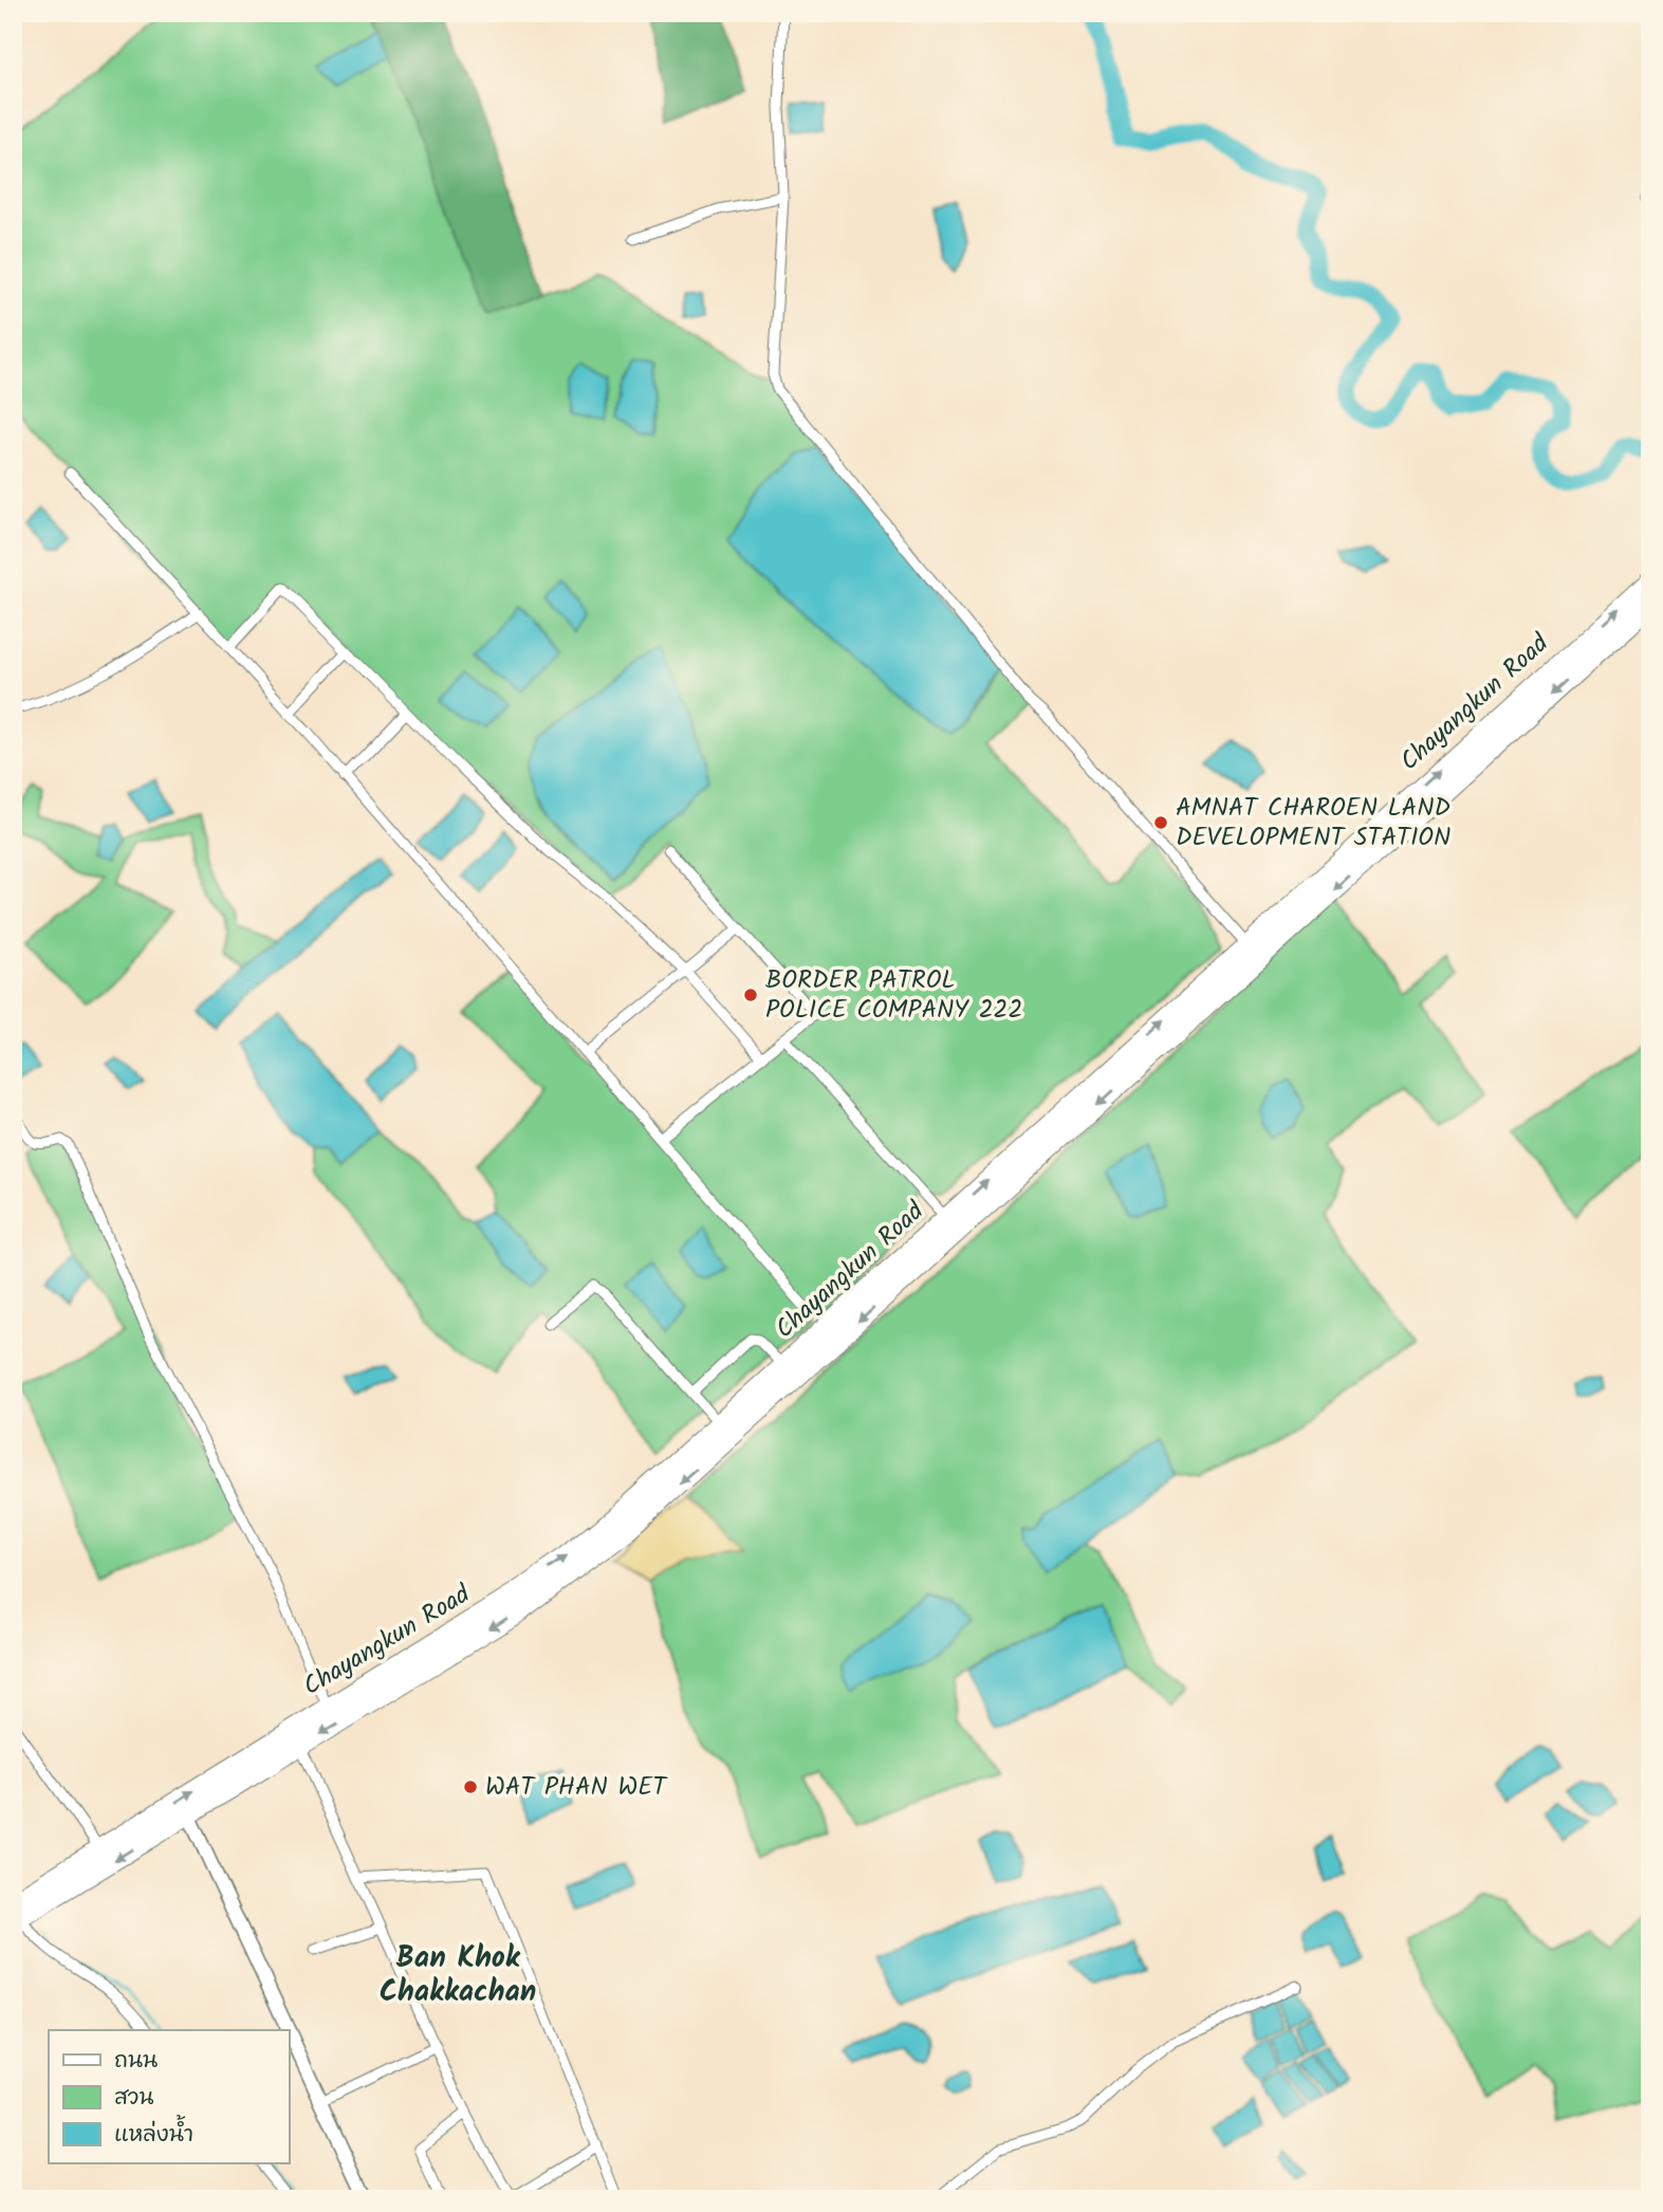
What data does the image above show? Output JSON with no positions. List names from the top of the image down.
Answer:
{
  "streets": {
    "highway": ["Chayangkun Road"]
  },
  "districts": ["Ban Khok Chakkachan"],
  "places": ["AMNAT CHAROEN LAND DEVELOPMENT STATION", "BORDER PATROL POLICE COMPANY 222", "WAT PHAN WET"],
  "legend": ["ถนน", "สวน", "แหล่งน้ำ"]
}
